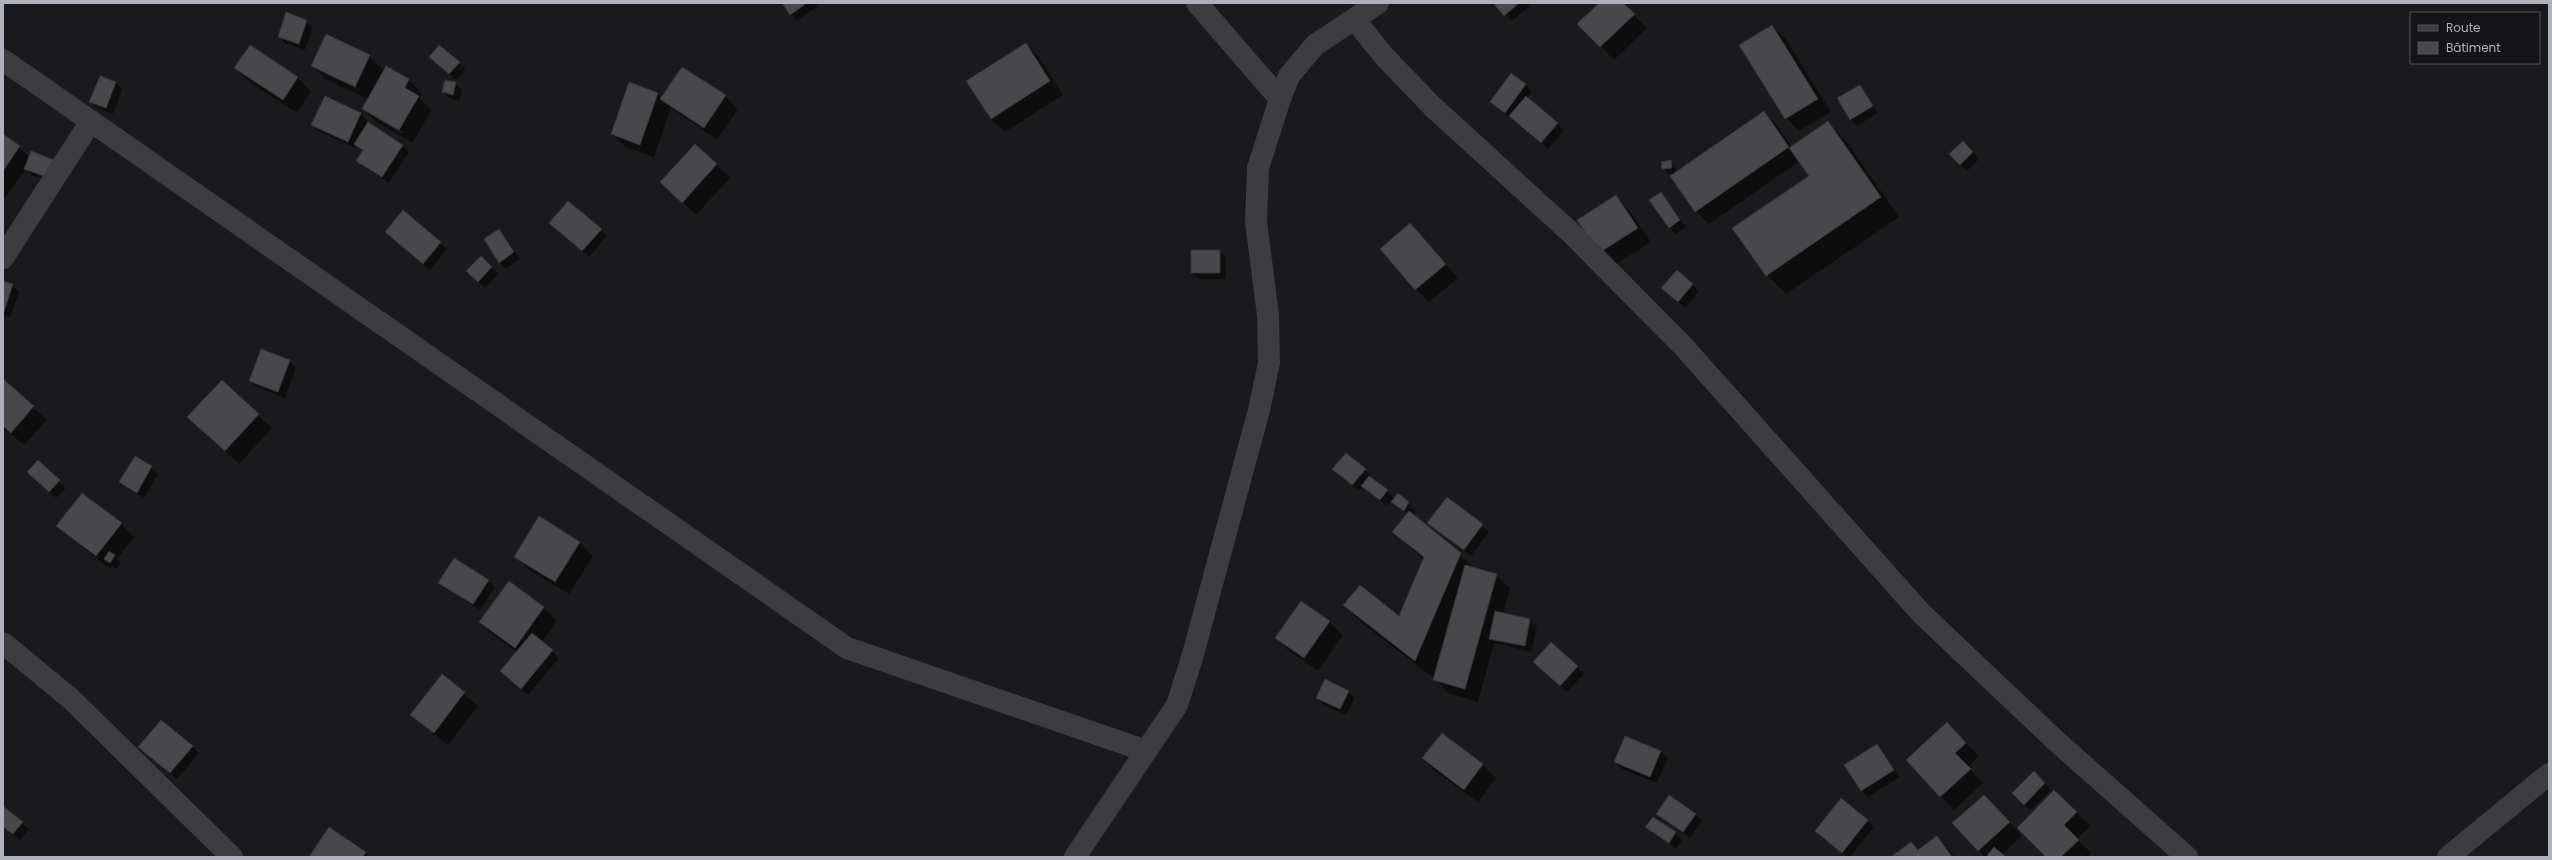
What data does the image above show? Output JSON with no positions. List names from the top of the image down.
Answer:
{
  "legend": ["Route", "Bâtiment"]
}
